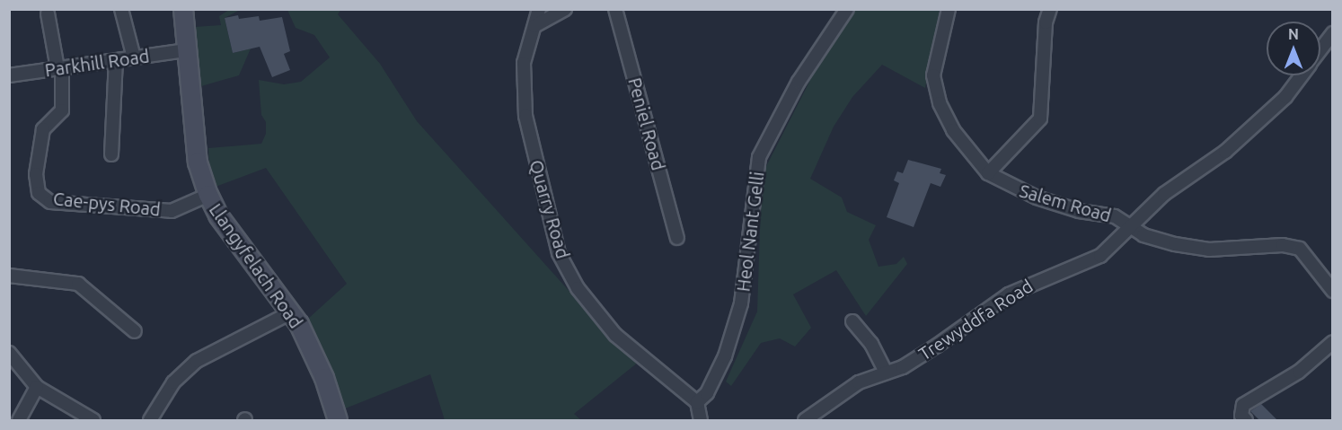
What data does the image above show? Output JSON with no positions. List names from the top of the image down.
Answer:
{
  "streets": {
    "main road": ["Llangyfelach Road"],
    "street": [
      "Parkhill Road",
      "Peniel Road",
      "Salem Road",
      "Cae-pys Road",
      "Quarry Road",
      "Heol Nant Gelli",
      "Trewyddfa Road"
    ]
  },
  "crossings": [
    ["Parkhill Road", "Cae-pys Road"],
    ["Parkhill Road", "Llangyfelach Road"],
    ["Salem Road", "Trewyddfa Road"],
    ["Cae-pys Road", "Llangyfelach Road"],
    ["Quarry Road", "Heol Nant Gelli"]
  ],
  "north": "top"
}
